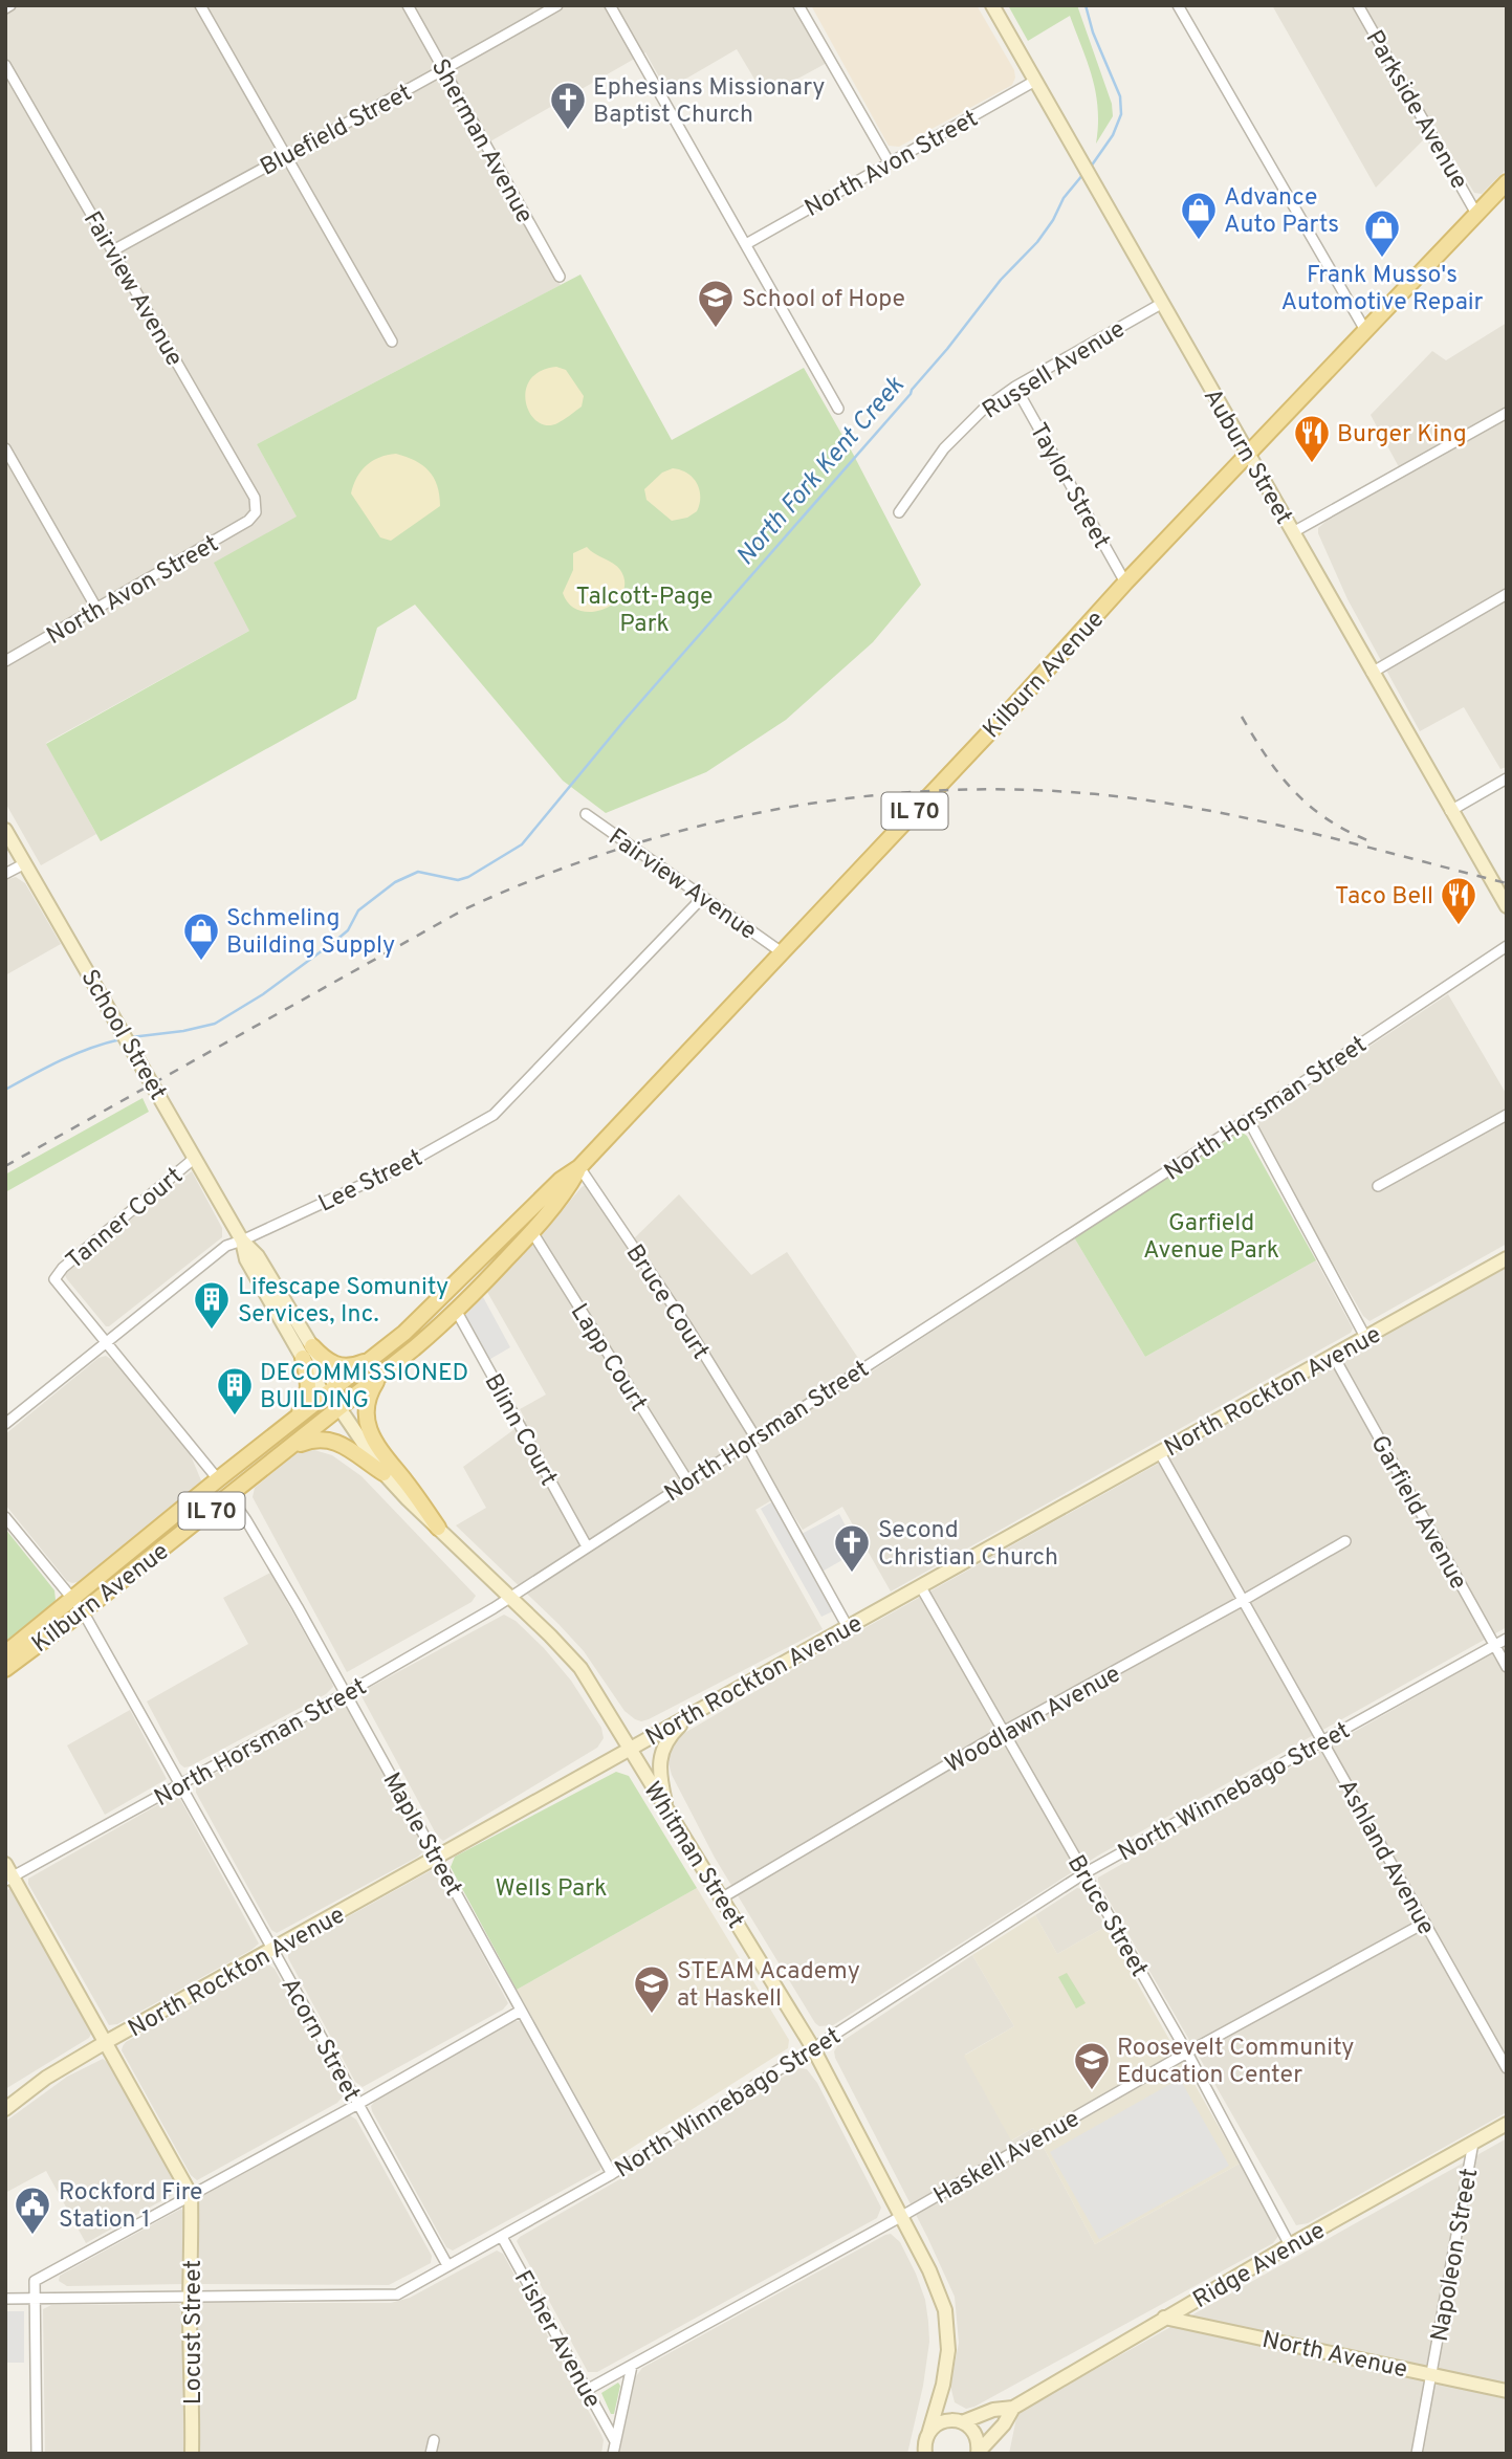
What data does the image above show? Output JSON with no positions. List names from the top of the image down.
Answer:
{
  "streets": {
    "main road": [
      "Auburn Street",
      "Kilburn Avenue",
      "IL 70",
      "School Street",
      "North Rockton Avenue",
      "Whitman Street",
      "Ridge Avenue",
      "Locust Street",
      "North Avenue"
    ],
    "street": [
      "Parkside Avenue",
      "Bluefield Street",
      "Sherman Avenue",
      "North Avon Street",
      "Fairview Avenue",
      "Russell Avenue",
      "Taylor Street",
      "North Horsman Street",
      "Lee Street",
      "Tanner Court",
      "Bruce Court",
      "Lapp Court",
      "Blinn Court",
      "Garfield Avenue",
      "Woodlawn Avenue",
      "North Winnebago Street",
      "Maple Street",
      "Ashland Avenue",
      "Bruce Street",
      "Acorn Street",
      "Haskell Avenue",
      "Napoleon Street",
      "Fisher Avenue"
    ]
  },
  "crossings": [
    ["Parkside Avenue", "Kilburn Avenue"],
    ["Bluefield Street", "Sherman Avenue"],
    ["Bluefield Street", "Fairview Avenue"],
    ["North Avon Street", "Fairview Avenue"],
    ["North Avon Street", "Auburn Street"],
    ["Fairview Avenue", "Kilburn Avenue"],
    ["Fairview Avenue", "Lee Street"],
    ["Russell Avenue", "Auburn Street"],
    ["Russell Avenue", "Taylor Street"],
    ["Auburn Street", "Kilburn Avenue"],
    ["Taylor Street", "Kilburn Avenue"],
    ["Kilburn Avenue", "School Street"],
    ["Kilburn Avenue", "Bruce Court"],
    ["Kilburn Avenue", "Lapp Court"],
    ["Kilburn Avenue", "Blinn Court"],
    ["Kilburn Avenue", "Maple Street"],
    ["Kilburn Avenue", "Whitman Street"],
    ["Kilburn Avenue", "Acorn Street"],
    ["School Street", "Lee Street"],
    ["School Street", "Tanner Court"],
    ["School Street", "Whitman Street"],
    ["North Horsman Street", "Bruce Court"],
    ["North Horsman Street", "Lapp Court"],
    ["North Horsman Street", "Blinn Court"],
    ["North Horsman Street", "Maple Street"],
    ["North Horsman Street", "Whitman Street"],
    ["North Horsman Street", "Acorn Street"],
    ["North Horsman Street", "Locust Street"],
    ["Lee Street", "Tanner Court"],
    ["North Rockton Avenue", "Garfield Avenue"],
    ["North Rockton Avenue", "Maple Street"],
    ["North Rockton Avenue", "Whitman Street"],
    ["North Rockton Avenue", "Ashland Avenue"],
    ["North Rockton Avenue", "Bruce Street"],
    ["North Rockton Avenue", "Acorn Street"],
    ["North Rockton Avenue", "Locust Street"],
    ["Garfield Avenue", "North Winnebago Street"],
    ["Woodlawn Avenue", "Whitman Street"],
    ["Woodlawn Avenue", "Ashland Avenue"],
    ["Woodlawn Avenue", "Bruce Street"],
    ["North Winnebago Street", "Maple Street"],
    ["North Winnebago Street", "Whitman Street"],
    ["North Winnebago Street", "Ashland Avenue"],
    ["North Winnebago Street", "Bruce Street"],
    ["North Winnebago Street", "Acorn Street"],
    ["North Winnebago Street", "Locust Street"],
    ["North Winnebago Street", "Fisher Avenue"],
    ["Whitman Street", "Haskell Avenue"],
    ["Whitman Street", "Ridge Avenue"],
    ["Ashland Avenue", "Haskell Avenue"],
    ["Bruce Street", "Haskell Avenue"],
    ["Bruce Street", "Ridge Avenue"],
    ["Haskell Avenue", "Fisher Avenue"],
    ["Napoleon Street", "Ridge Avenue"],
    ["Napoleon Street", "North Avenue"],
    ["Ridge Avenue", "North Avenue"]
  ],
  "water": ["North Fork Kent Creek"],
  "parks": ["Talcott-Page Park", "Garfield Avenue Park", "Wells Park"],
  "places": {
    "church": ["Ephesians Missionary Baptist Church", "Second Christian Church"],
    "shop": ["Advance Auto Parts", "Frank Musso's Automotive Repair", "Schmeling Building Supply"],
    "school or university": ["School of Hope", "STEAM Academy at Haskell", "Roosevelt Community Education Center"],
    "restaurant": ["Burger King", "Taco Bell"],
    "building": ["Lifescape Somunity Services, Inc.", "DECOMMISSIONED BUILDING"],
    "public building": ["Rockford Fire Station 1"]
  }
}
